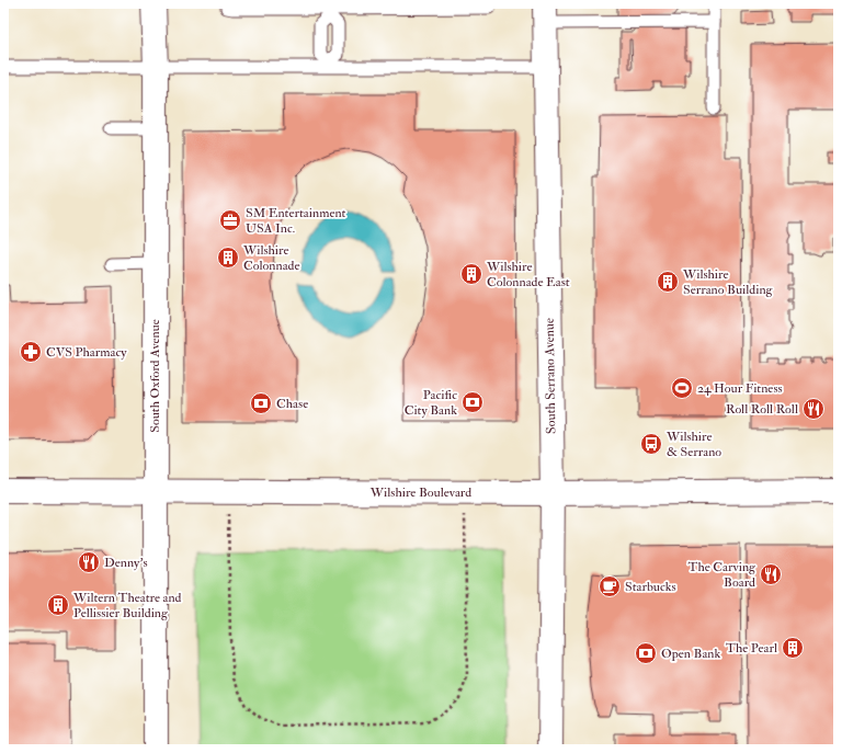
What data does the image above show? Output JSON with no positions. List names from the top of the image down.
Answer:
{
  "streets": {
    "street": ["South Oxford Avenue", "South Serrano Avenue", "Wilshire Boulevard"]
  },
  "crossings": [
    ["South Oxford Avenue", "Wilshire Boulevard"],
    ["South Serrano Avenue", "Wilshire Boulevard"]
  ],
  "places": {
    "office": ["SM Entertainment USA Inc."],
    "building": [
      "Wilshire Colonnade",
      "Wilshire Colonnade East",
      "Wilshire Serrano Building",
      "Wiltern Theatre and Pellissier Building",
      "The Pearl"
    ],
    "pharmacy": ["CVS Pharmacy"],
    "sports": ["24 Hour Fitness"],
    "bank": ["Pacific City Bank", "Chase", "Open Bank"],
    "restaurant": ["Roll Roll Roll", "Denny's", "The Carving Board"],
    "bus stop": ["Wilshire & Serrano"],
    "cafe": ["Starbucks"]
  }
}
